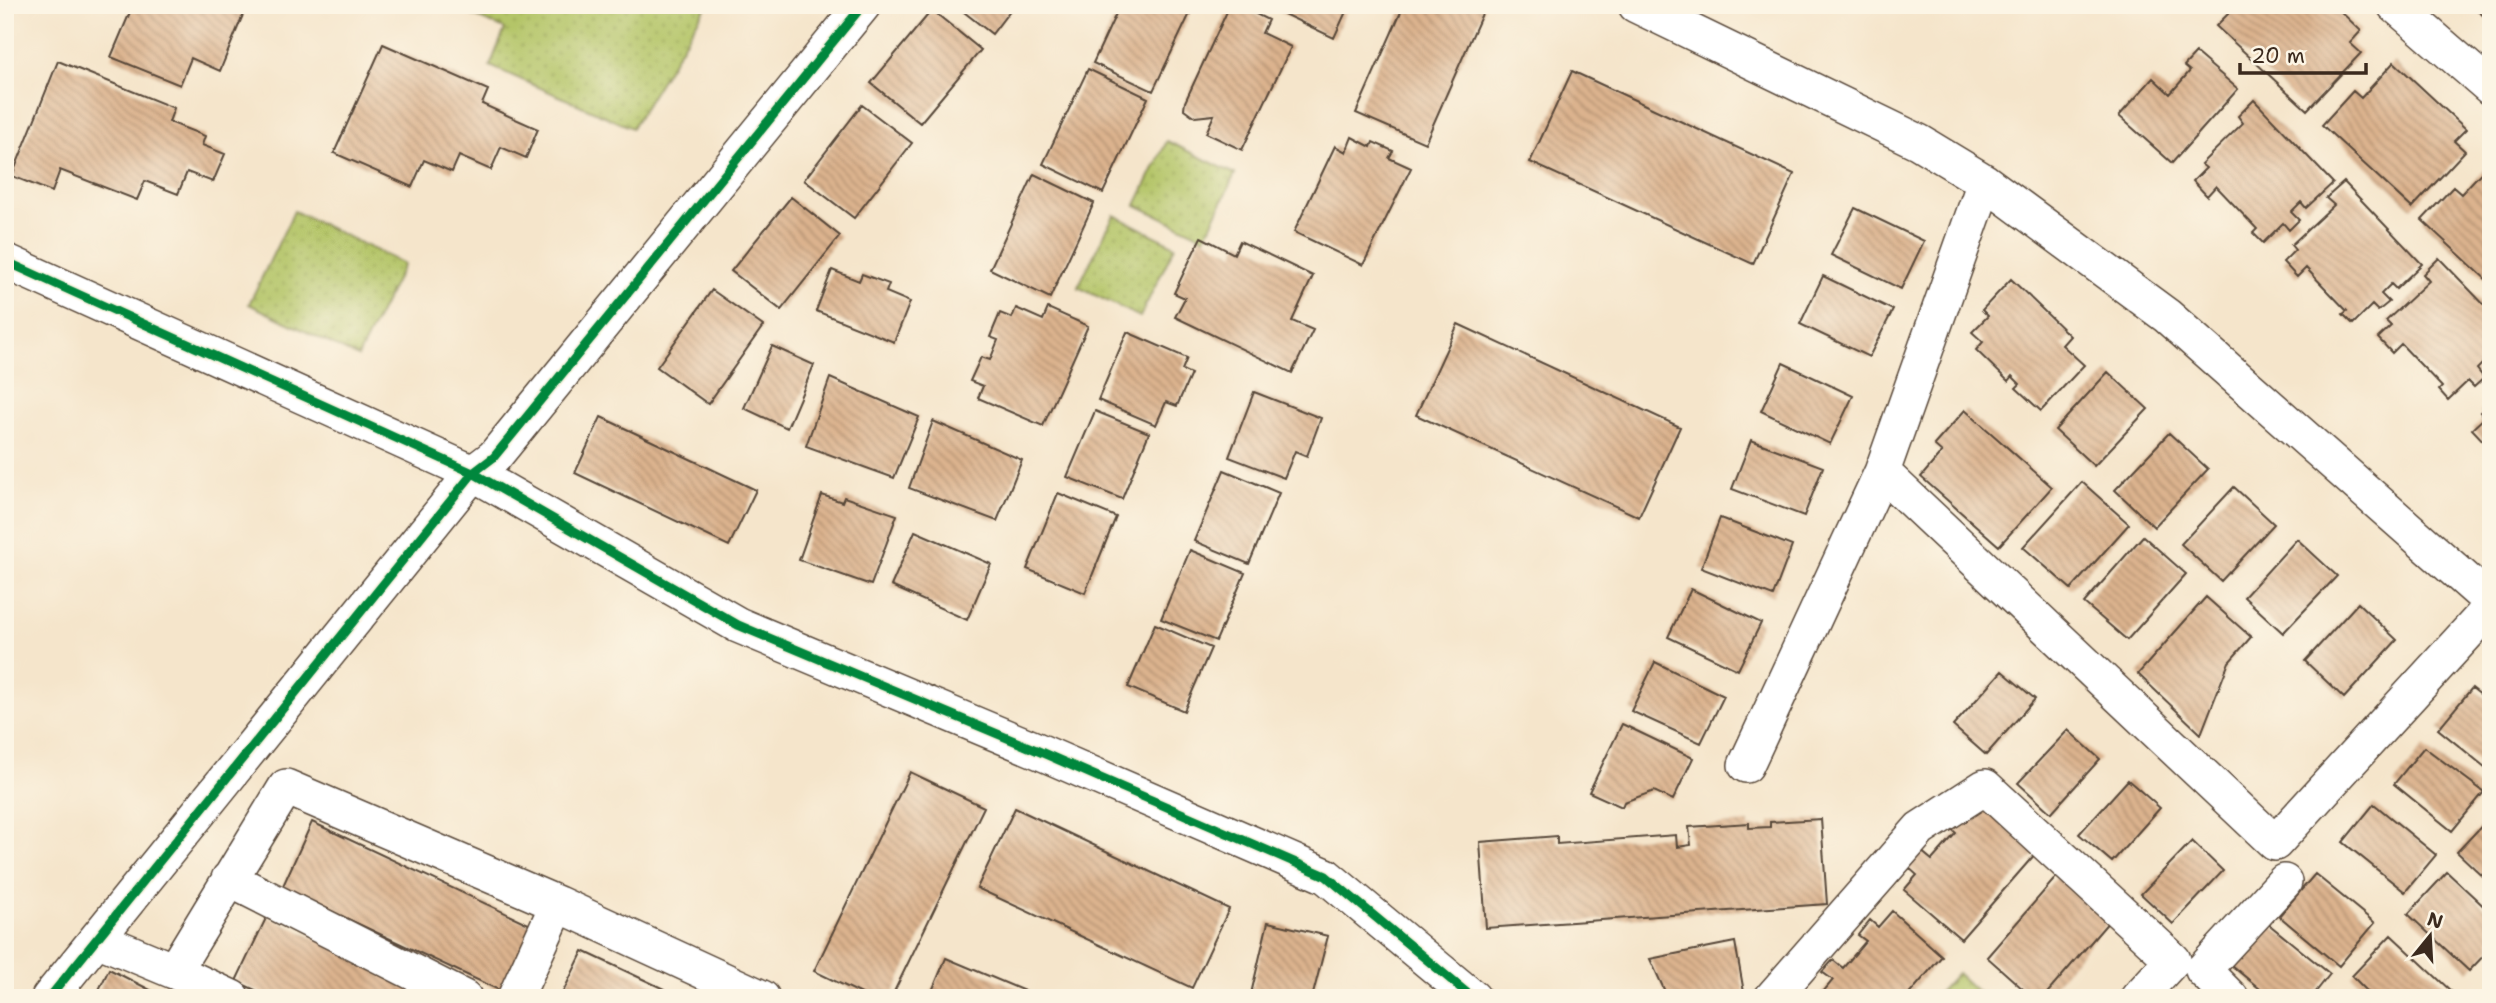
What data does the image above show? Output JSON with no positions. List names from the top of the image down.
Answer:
{
  "scale_bar": "20 m",
  "north": "top"
}
